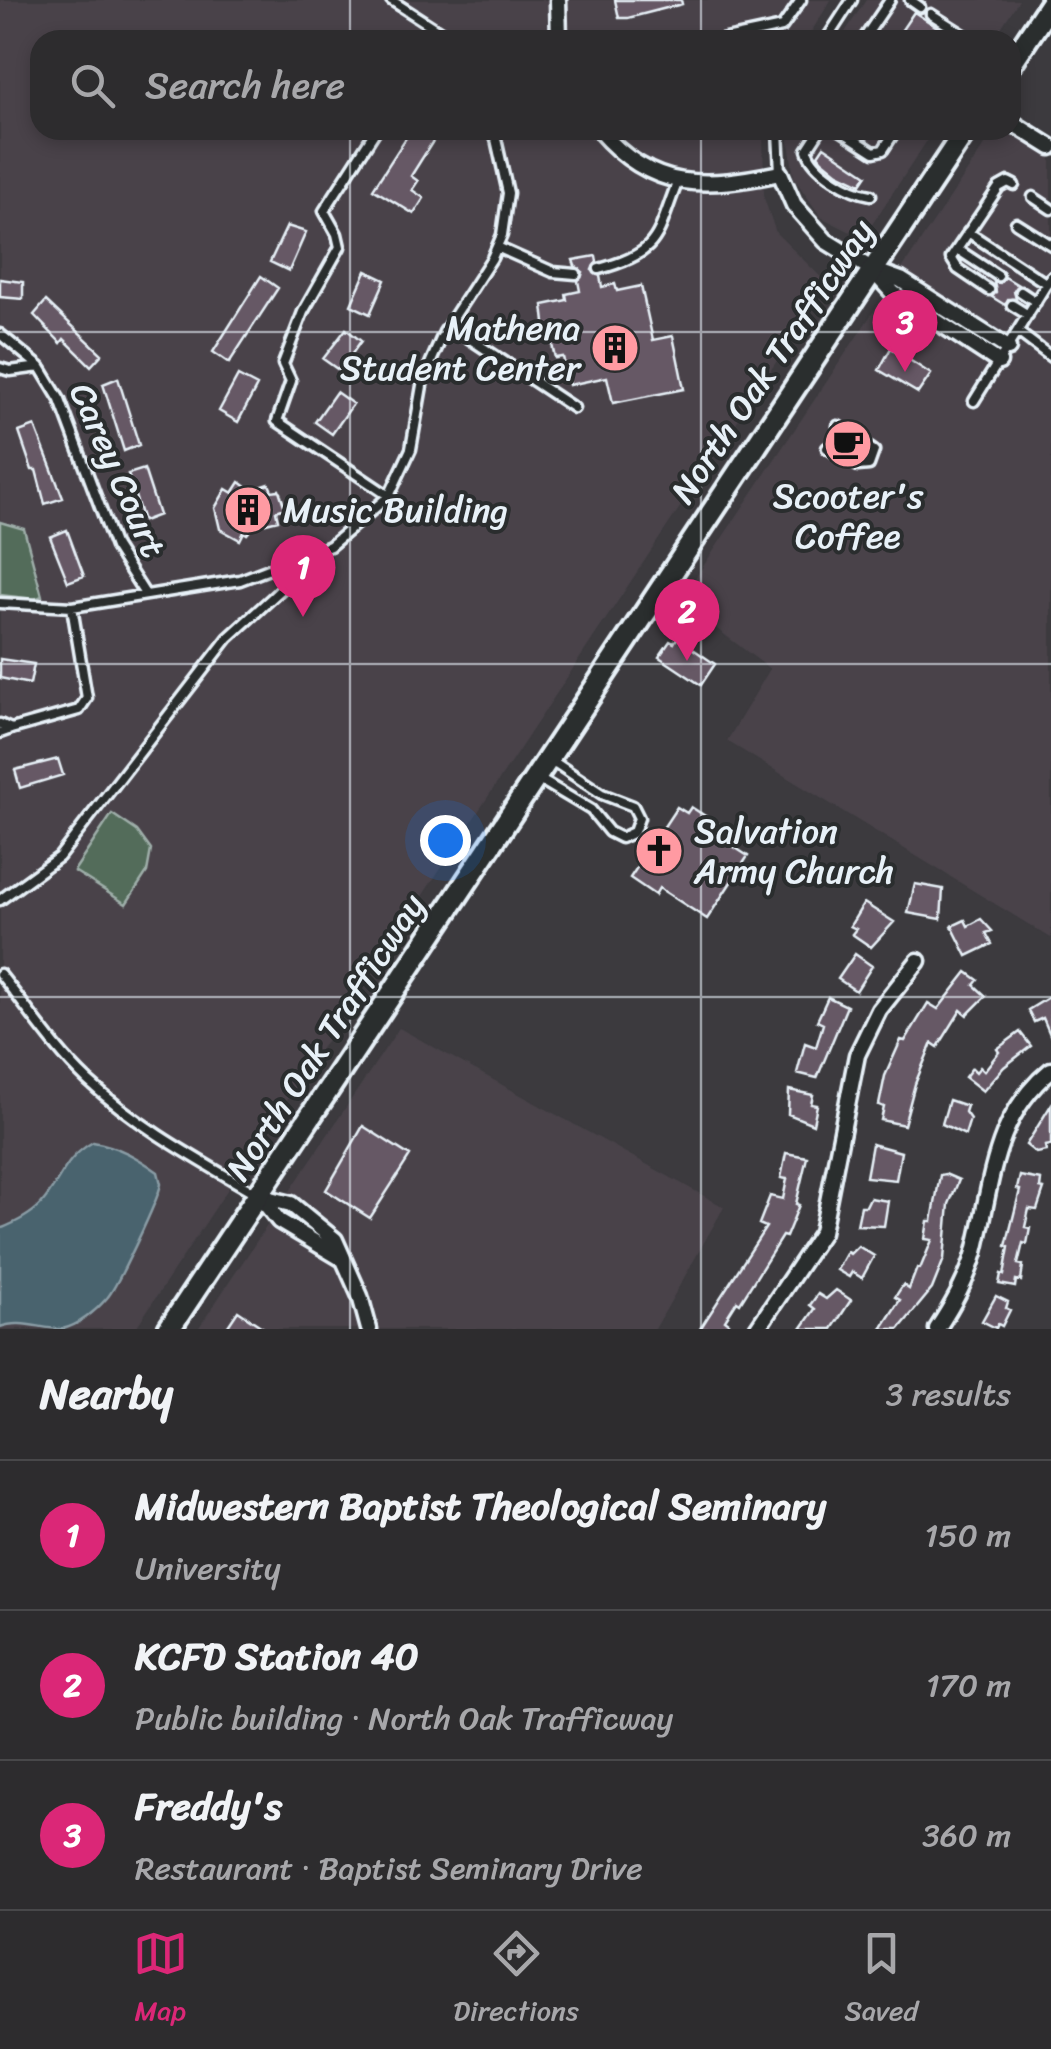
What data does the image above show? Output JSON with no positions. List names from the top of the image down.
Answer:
{
  "streets": {
    "main road": ["North Oak Trafficway"],
    "lane": ["Carey Court"]
  },
  "places": {
    "building": ["Mathena Student Center", "Music Building"],
    "cafe": ["Scooter's Coffee"],
    "church": ["Salvation Army Church"]
  },
  "page": {
    "search": "Search here",
    "pins": ["3", "1", "2"],
    "heading": ["Nearby", "3 results"],
    "list": [
      {
        "mark": "1",
        "name": "Midwestern Baptist Theological Seminary",
        "note": "University",
        "value": "150 m"
      },
      {
        "mark": "2",
        "name": "KCFD Station 40",
        "note": "Public building · North Oak Trafficway",
        "value": "170 m"
      },
      {
        "mark": "3",
        "name": "Freddy's",
        "note": "Restaurant · Baptist Seminary Drive",
        "value": "360 m"
      }
    ],
    "nav": ["Map", "Directions", "Saved"]
  }
}
